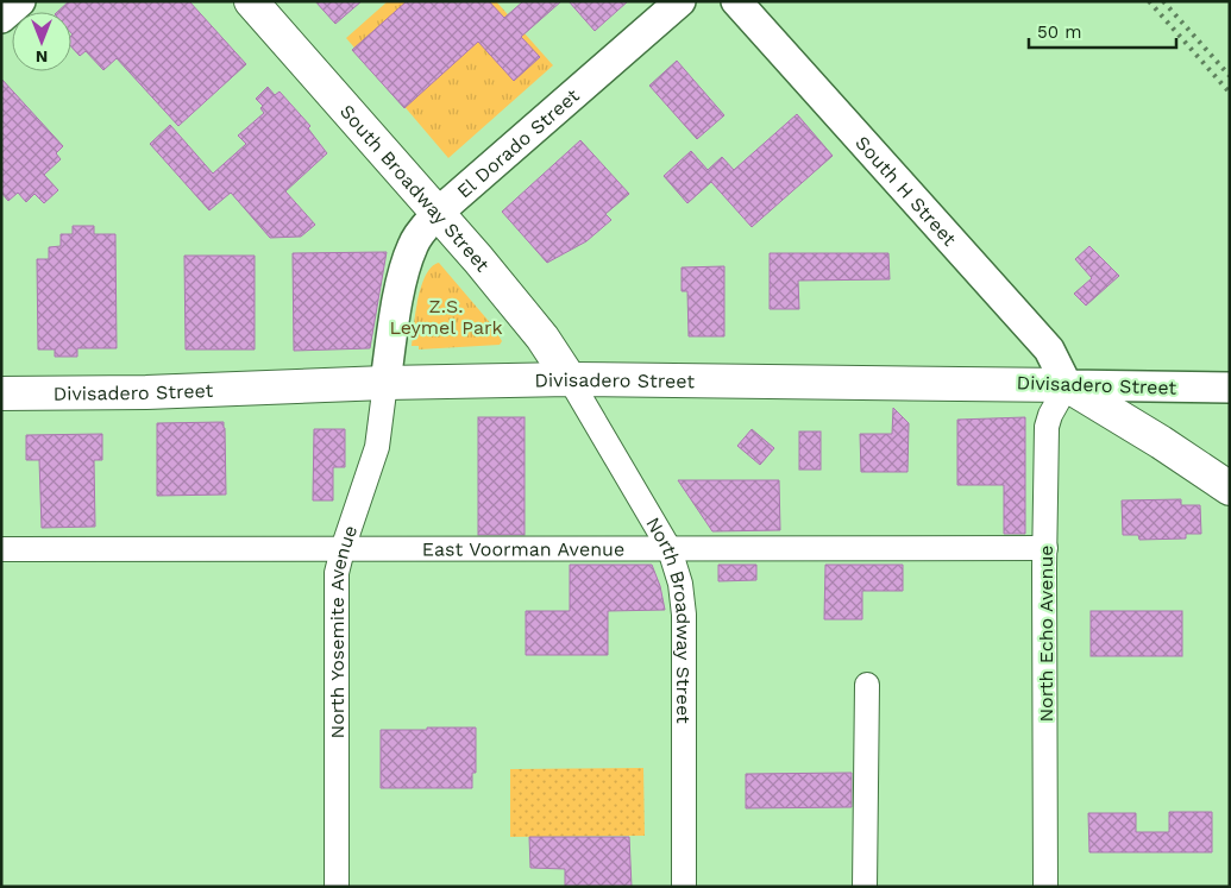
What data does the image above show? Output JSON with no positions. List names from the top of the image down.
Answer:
{
  "streets": {
    "main road": ["South Broadway Street", "Divisadero Street"],
    "street": [
      "El Dorado Street",
      "South H Street",
      "East Voorman Avenue",
      "North Broadway Street",
      "North Yosemite Avenue",
      "North Echo Avenue"
    ]
  },
  "crossings": [
    ["El Dorado Street", "South Broadway Street"],
    ["El Dorado Street", "Divisadero Street"],
    ["El Dorado Street", "North Yosemite Avenue"],
    ["South Broadway Street", "Divisadero Street"],
    ["South Broadway Street", "North Broadway Street"],
    ["South H Street", "Divisadero Street"],
    ["South H Street", "North Echo Avenue"],
    ["Divisadero Street", "North Broadway Street"],
    ["Divisadero Street", "North Yosemite Avenue"],
    ["Divisadero Street", "North Echo Avenue"],
    ["East Voorman Avenue", "North Broadway Street"],
    ["East Voorman Avenue", "North Yosemite Avenue"],
    ["East Voorman Avenue", "North Echo Avenue"]
  ],
  "parks": ["Z.S. Leymel Park"],
  "scale_bar": "50 m",
  "north": "bottom"
}
